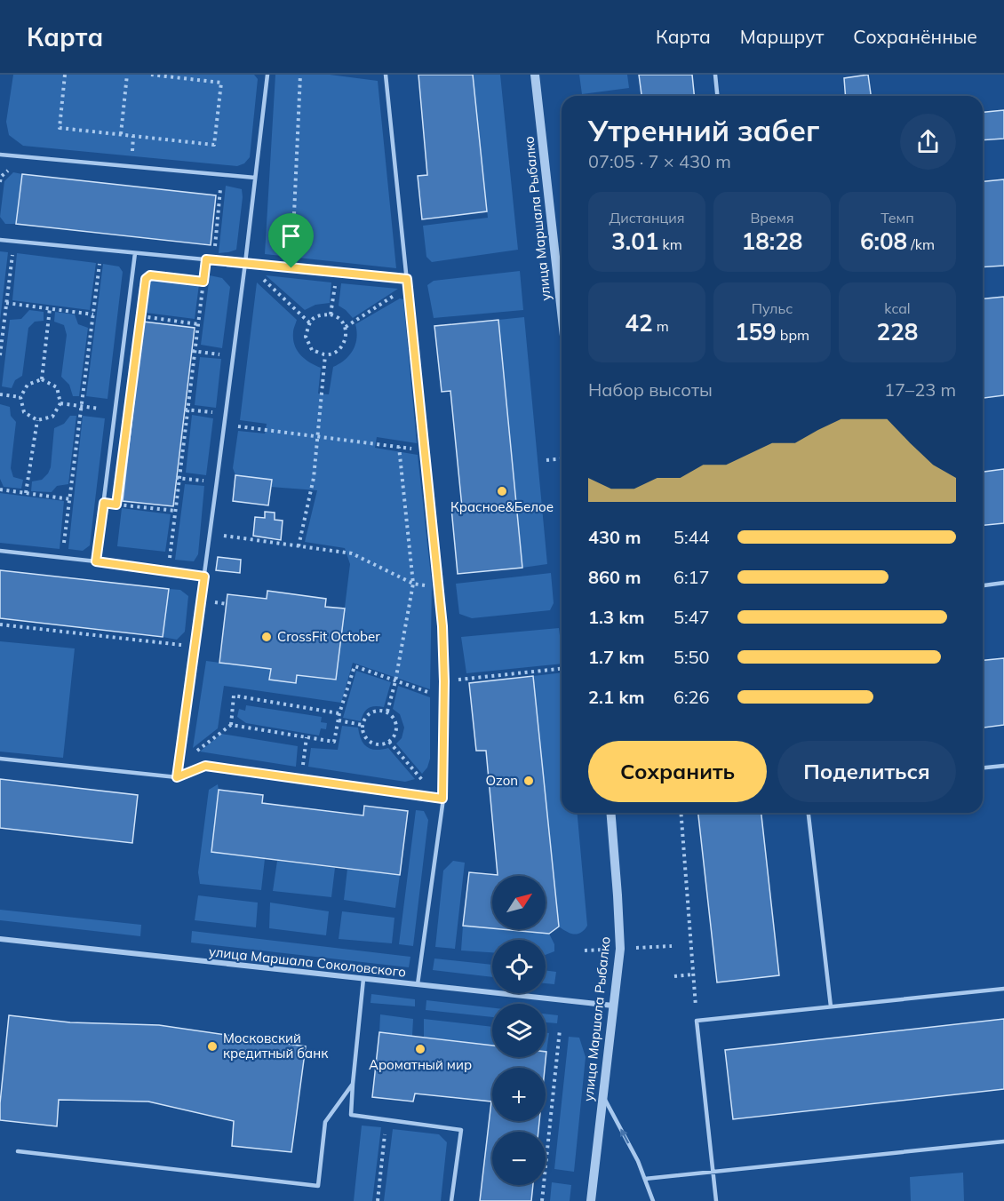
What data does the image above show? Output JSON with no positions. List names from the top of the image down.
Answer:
{
  "streets": {
    "street": ["улица Маршала Рыбалко", "улица Маршала Соколовского"]
  },
  "crossings": [
    ["улица Маршала Рыбалко", "улица Маршала Соколовского"]
  ],
  "places": [
    "Красное&Белое",
    "CrossFit October",
    "Ozon",
    "Московский кредитный банк",
    "Ароматный мир"
  ],
  "north": "top right",
  "page": {
    "header": "Карта",
    "nav": ["Карта", "Маршрут", "Сохранённые"],
    "heading": ["Утренний забег", "07:05 · 7 × 430 m"],
    "stats": [
      ["Дистанция", "3.01 km"],
      ["Время", "18:28"],
      ["Темп", "6:08 /km"],
      ["42 m"],
      ["Пульс", "159 bpm"],
      ["kcal", "228"]
    ],
    "chart": ["Набор высоты", "17–23 m"],
    "list": [
      {
        "name": "430 m",
        "note": "5:44"
      },
      {
        "name": "860 m",
        "note": "6:17"
      },
      {
        "name": "1.3 km",
        "note": "5:47"
      },
      {
        "name": "1.7 km",
        "note": "5:50"
      },
      {
        "name": "2.1 km",
        "note": "6:26"
      }
    ],
    "buttons": ["Сохранить", "Поделиться"],
    "map_buttons": ["+", "−"]
  }
}
